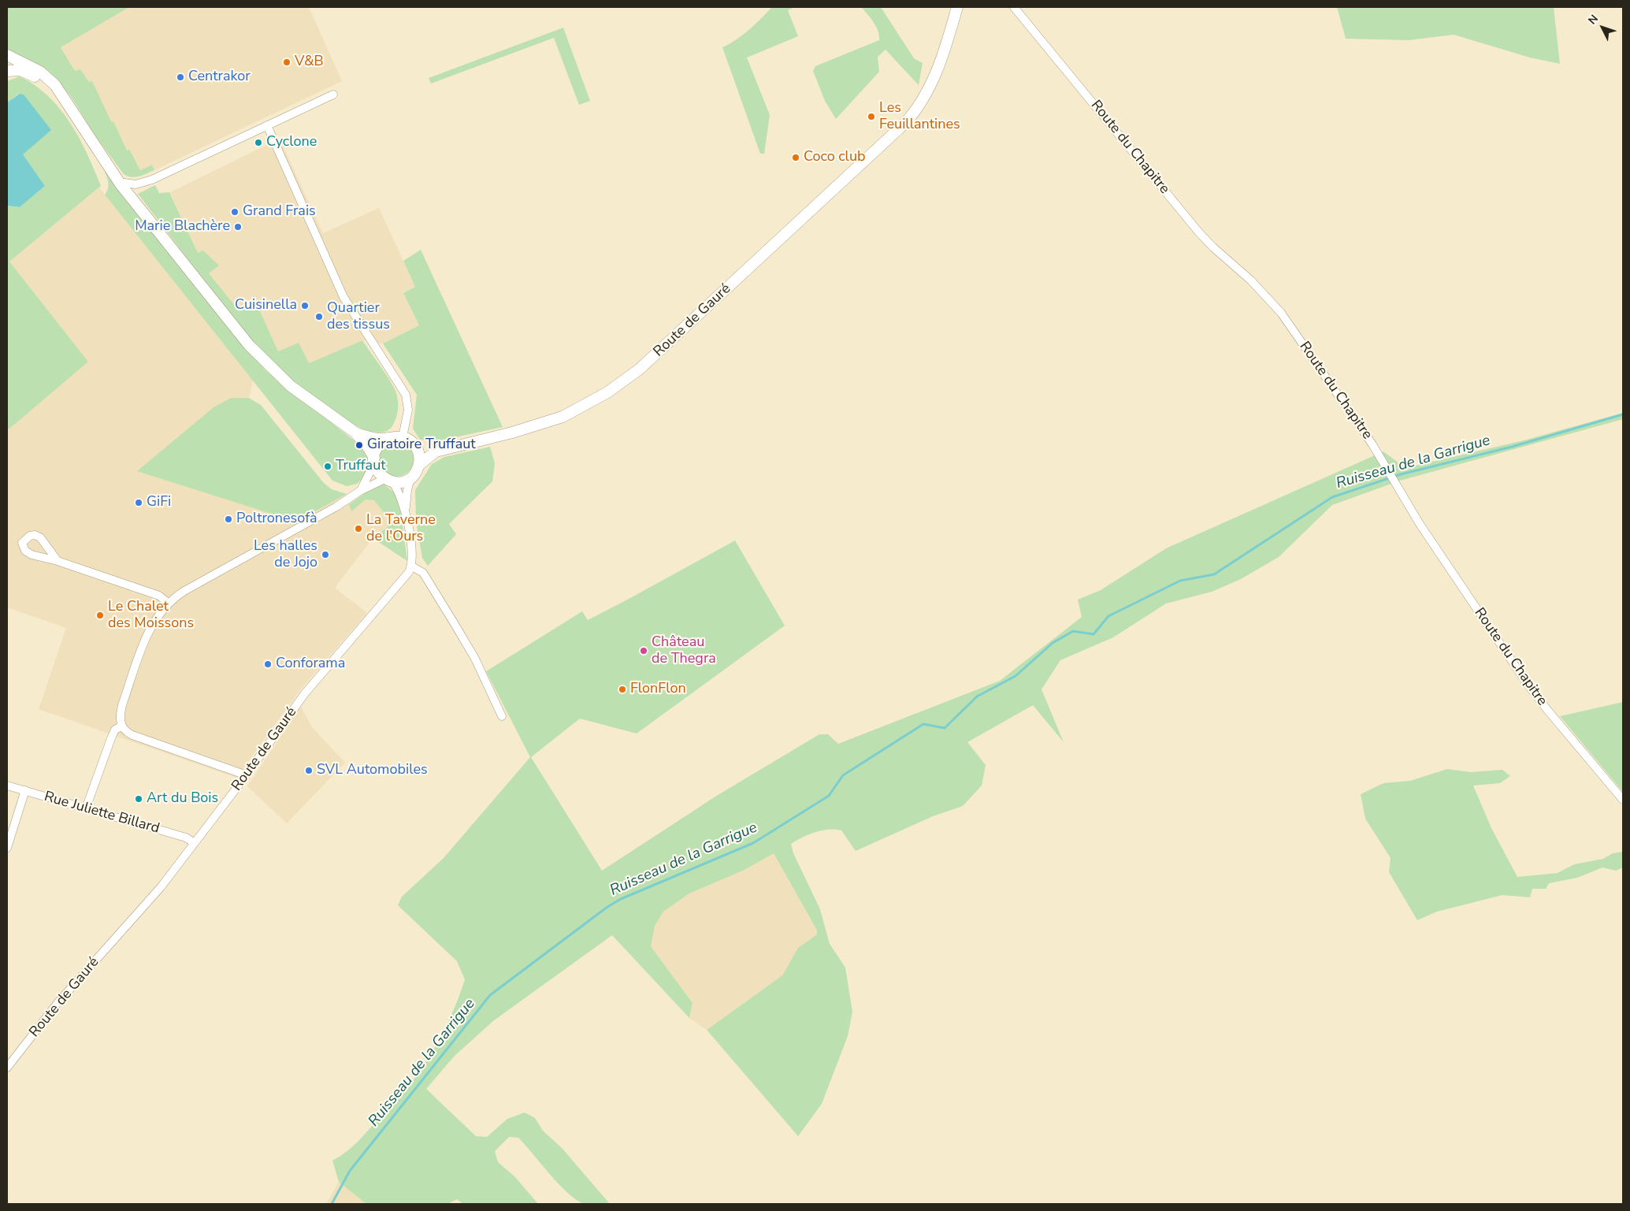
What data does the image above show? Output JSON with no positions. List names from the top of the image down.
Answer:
{
  "streets": {
    "street": ["Route du Chapitre", "Route de Gauré", "Rue Juliette Billard"]
  },
  "crossings": [
    ["Route de Gauré", "Rue Juliette Billard"]
  ],
  "water": ["Ruisseau de la Garrigue"],
  "places": [
    "V&B",
    "Centrakor",
    "Les Feuillantines",
    "Cyclone",
    "Coco club",
    "Grand Frais",
    "Marie Blachère",
    "Cuisinella",
    "Quartier des tissus",
    "Giratoire Truffaut",
    "Truffaut",
    "GiFi",
    "Poltronesofà",
    "La Taverne de l'Ours",
    "Les halles de Jojo",
    "Le Chalet des Moissons",
    "Château de Thegra",
    "Conforama",
    "FlonFlon",
    "SVL Automobiles",
    "Art du Bois"
  ],
  "north": "top left"
}
